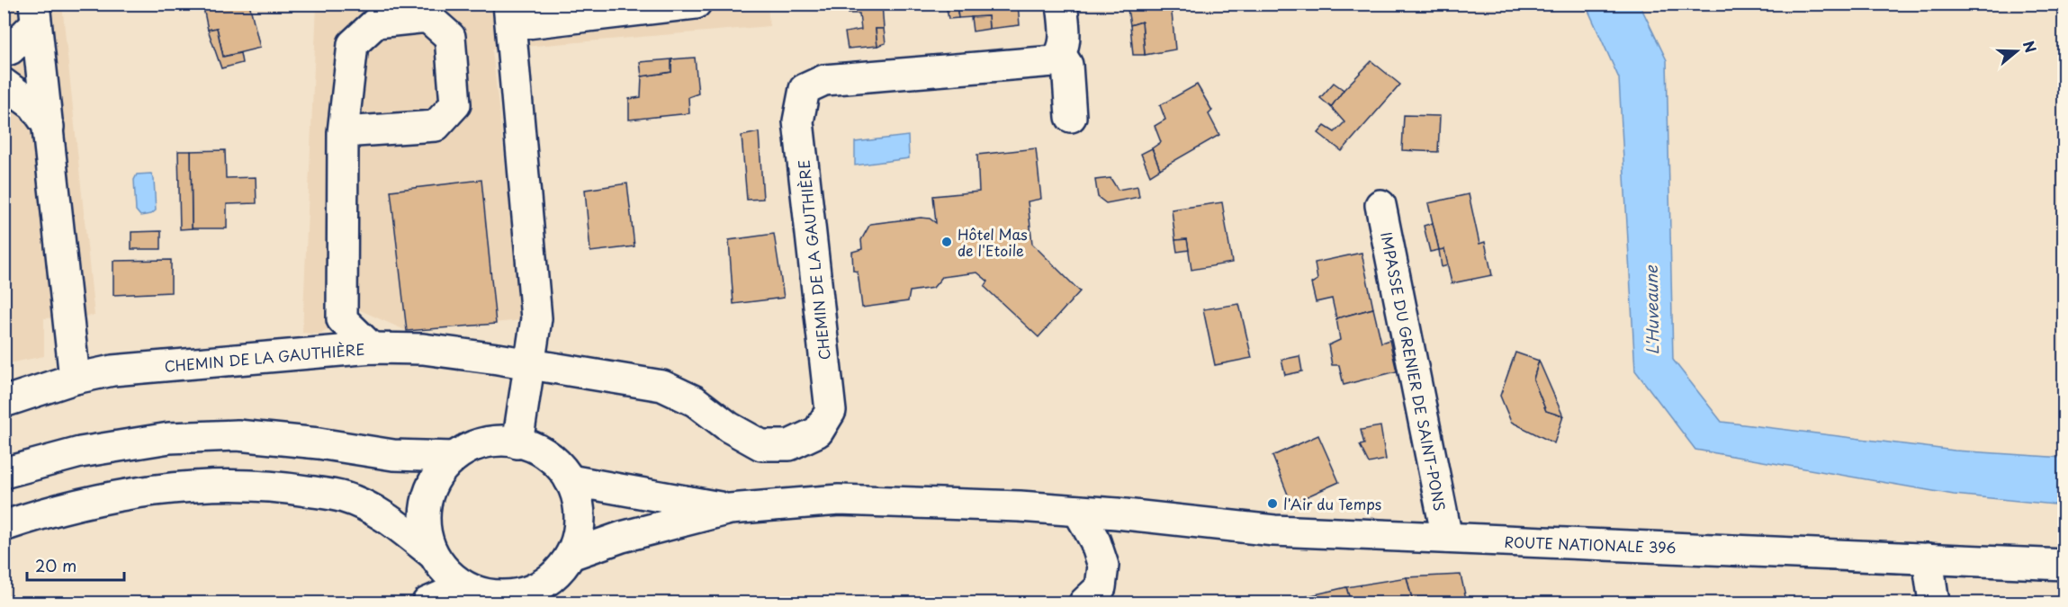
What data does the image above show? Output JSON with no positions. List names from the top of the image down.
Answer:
{
  "streets": {
    "main road": ["CHEMIN DE LA GAUTHIÈRE", "IMPASSE DU GRENIER DE SAINT-PONS", "ROUTE NATIONALE 396"]
  },
  "crossings": [
    ["IMPASSE DU GRENIER DE SAINT-PONS", "ROUTE NATIONALE 396"]
  ],
  "water": ["L'Huveaune"],
  "places": ["Hôtel Mas de l'Etoile", "l'Air du Temps"],
  "scale_bar": "20 m",
  "north": "right"
}
